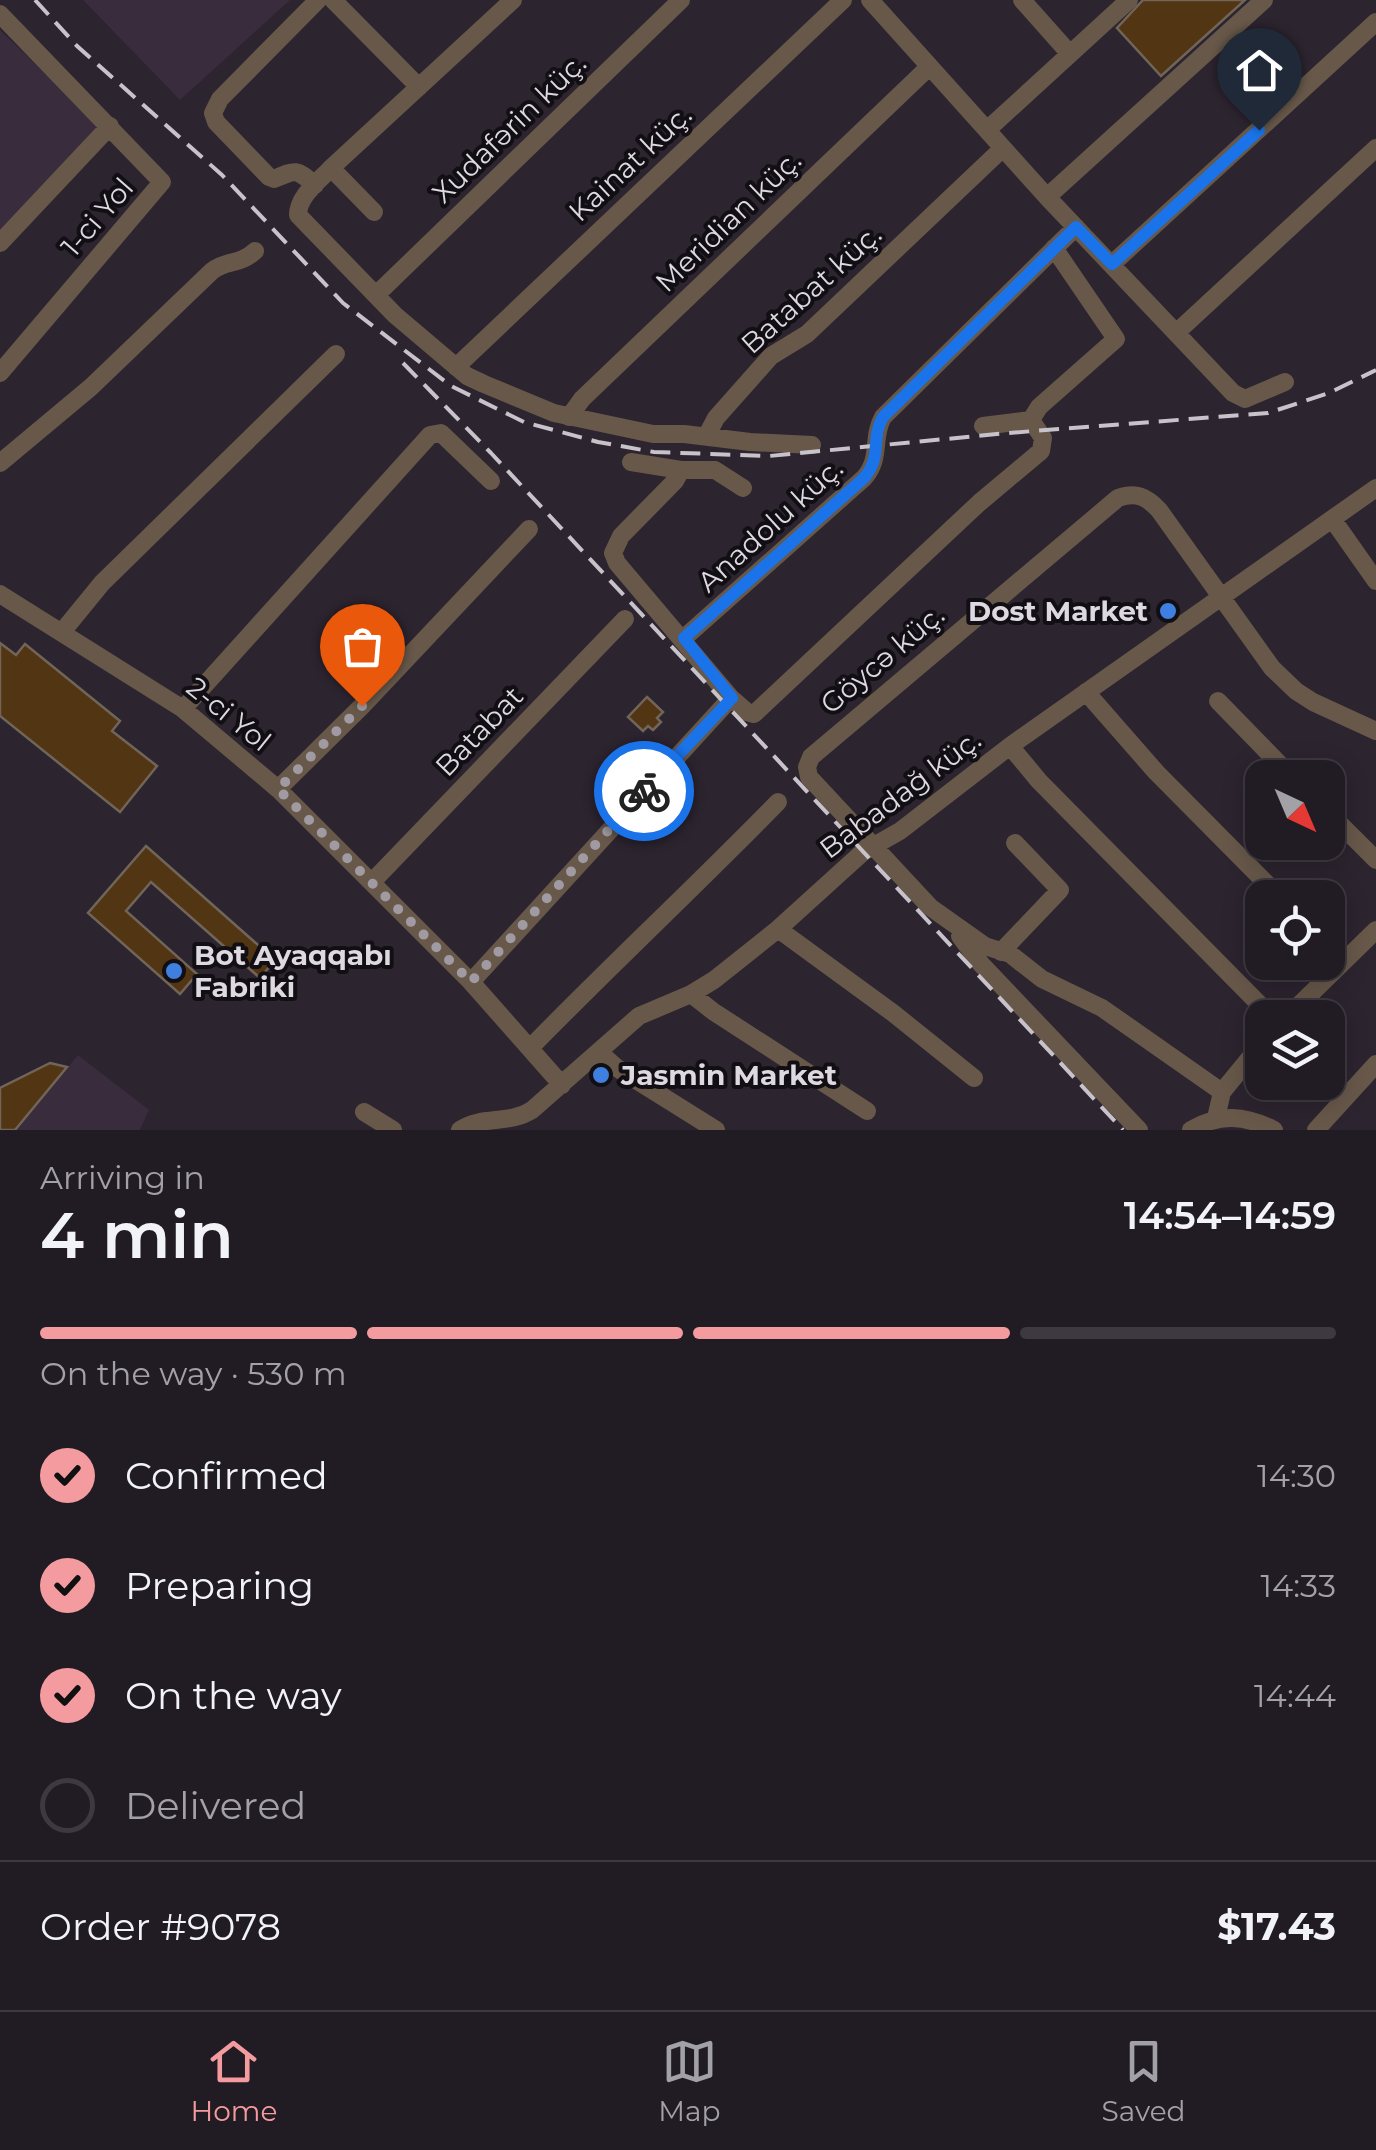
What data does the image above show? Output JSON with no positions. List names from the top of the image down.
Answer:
{
  "streets": {
    "street": [
      "Xudafərin küç.",
      "Kainat küç.",
      "1-ci Yol",
      "Meridian küç.",
      "Batabat küç.",
      "Anadolu küç.",
      "Göycə küç.",
      "2-ci Yol",
      "Batabat",
      "Babadağ küç."
    ]
  },
  "crossings": [
    ["Göycə küç.", "Babadağ küç."],
    ["2-ci Yol", "Batabat"],
    ["2-ci Yol", "Babadağ küç."]
  ],
  "places": ["Dost Market", "Bot Ayaqqabı Fabriki", "Jasmin Market"],
  "north": "bottom right",
  "page": {
    "heading": ["4 min", "Arriving in", "14:54–14:59"],
    "panel": ["Order #9078", "$17.43"],
    "bar": "On the way · 530 m",
    "list": [
      ["Confirmed", "14:30"],
      ["Preparing", "14:33"],
      ["On the way", "14:44"],
      "Delivered"
    ],
    "tabs": ["Home", "Map", "Saved"]
  }
}
